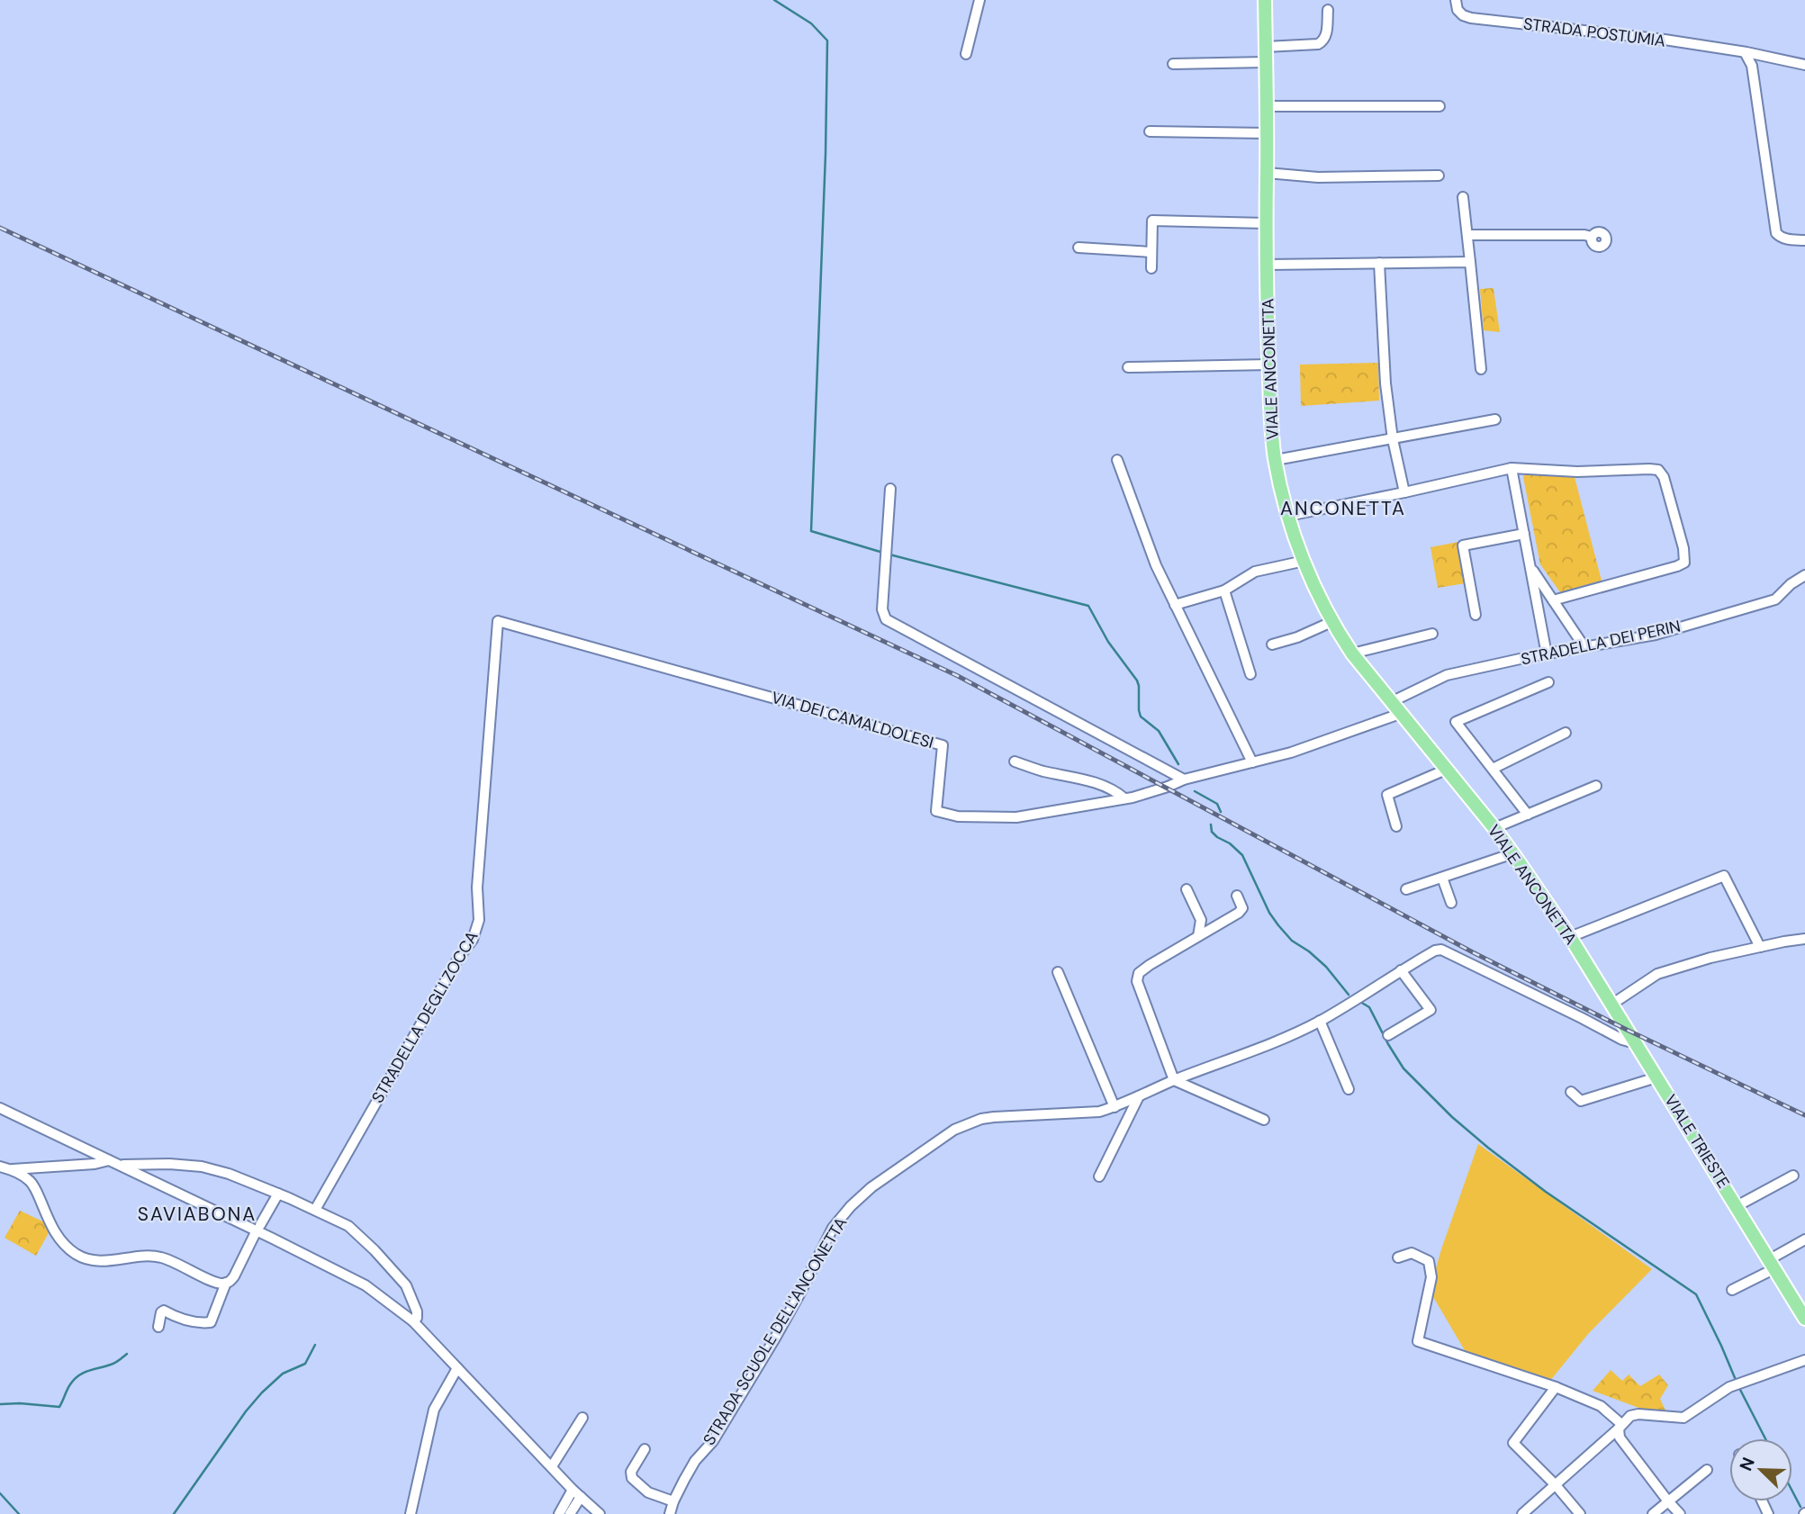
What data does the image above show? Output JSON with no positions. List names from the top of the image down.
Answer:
{
  "streets": {
    "main road": ["VIALE ANCONETTA", "VIALE TRIESTE"],
    "street": [
      "STRADA POSTUMIA",
      "STRADELLA DEI PERIN",
      "VIA DEI CAMALDOLESI",
      "STRADELLA DEGLI ZOCCA",
      "STRADA SCUOLE DELL'ANCONETTA"
    ]
  },
  "crossings": [
    ["VIALE ANCONETTA", "STRADELLA DEI PERIN"],
    ["VIALE ANCONETTA", "VIA DEI CAMALDOLESI"],
    ["VIALE ANCONETTA", "VIALE TRIESTE"],
    ["VIA DEI CAMALDOLESI", "STRADELLA DEGLI ZOCCA"],
    ["VIALE TRIESTE", "STRADA SCUOLE DELL'ANCONETTA"]
  ],
  "districts": ["ANCONETTA", "SAVIABONA"],
  "north": "top left"
}
